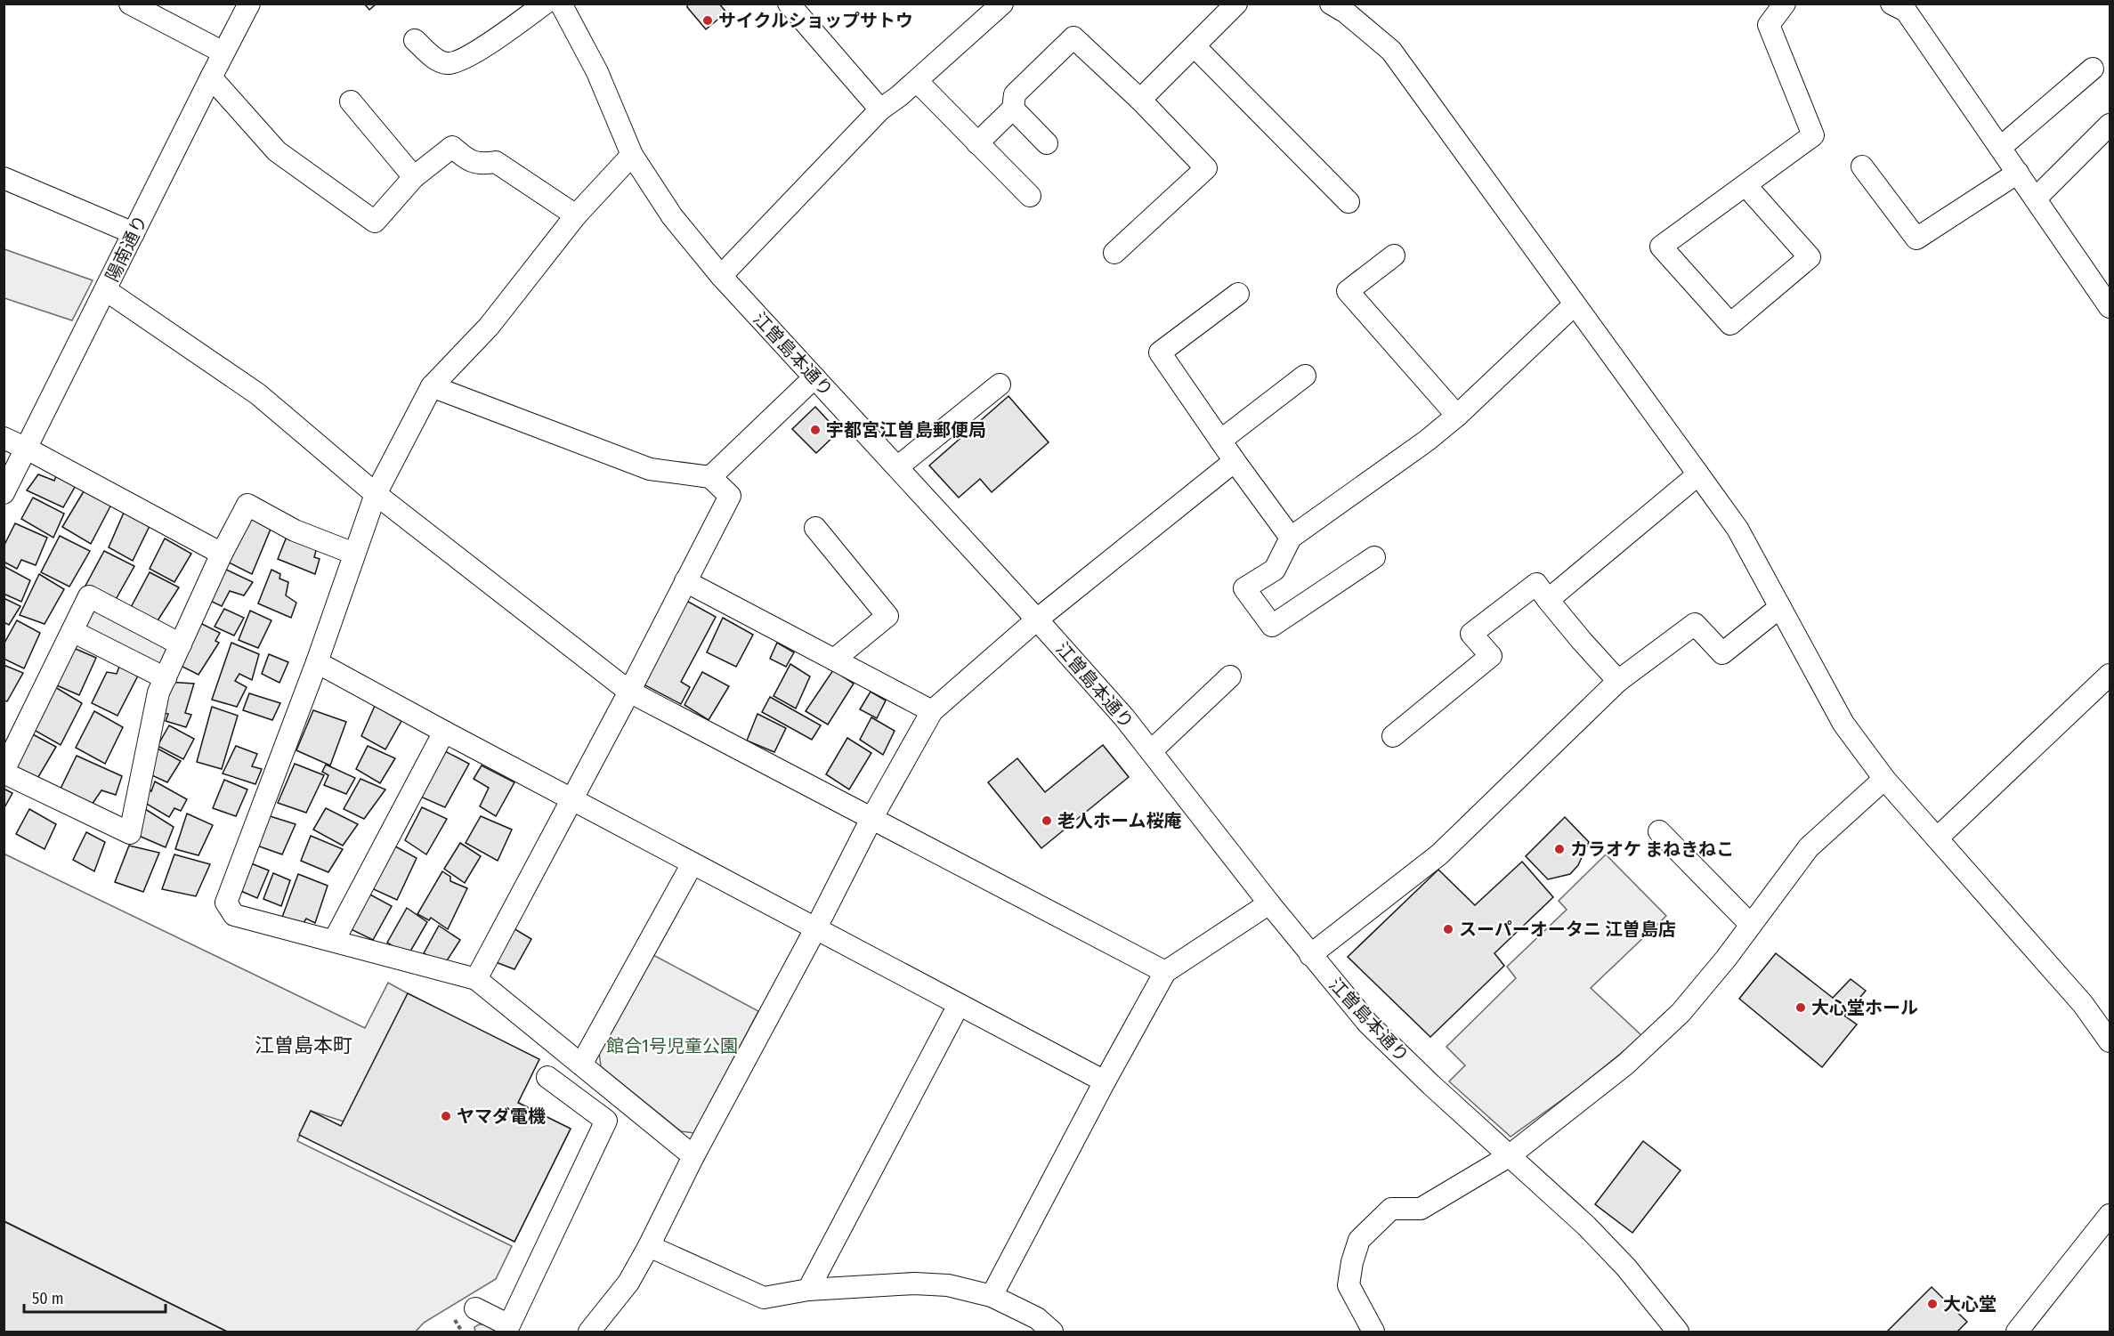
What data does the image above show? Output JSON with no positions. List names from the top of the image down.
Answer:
{
  "streets": {
    "street": ["陽南通り", "江曽島本通り"]
  },
  "districts": ["江曽島本町"],
  "parks": ["館合1号児童公園"],
  "places": [
    "サイクルショップサトウ",
    "宇都宮江曽島郵便局",
    "老人ホーム桜庵",
    "カラオケ まねきねこ",
    "スーパーオータニ 江曽島店",
    "大心堂ホール",
    "ヤマダ電機",
    "大心堂"
  ],
  "scale_bar": "50 m"
}
